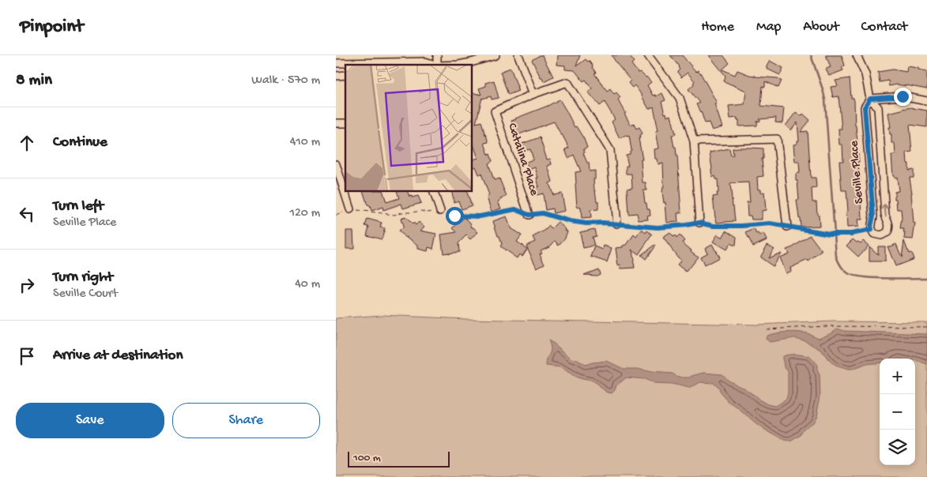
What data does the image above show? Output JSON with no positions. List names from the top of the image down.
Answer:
{
  "streets": {
    "street": ["Catalina Place", "Seville Place"]
  },
  "scale_bar": "100 m",
  "page": {
    "header": "Pinpoint",
    "nav": [
      "Home",
      "Map",
      "About",
      "Contact"
    ],
    "heading": ["8 min", "Walk · 570 m"],
    "list": [
      ["Continue", "410 m"],
      ["Turn left", "Seville Place", "120 m"],
      ["Turn right", "Seville Court", "40 m"],
      "Arrive at destination"
    ],
    "map_buttons": ["+", "−"],
    "buttons": ["Save", "Share"],
    "scale": "100 m"
  }
}
